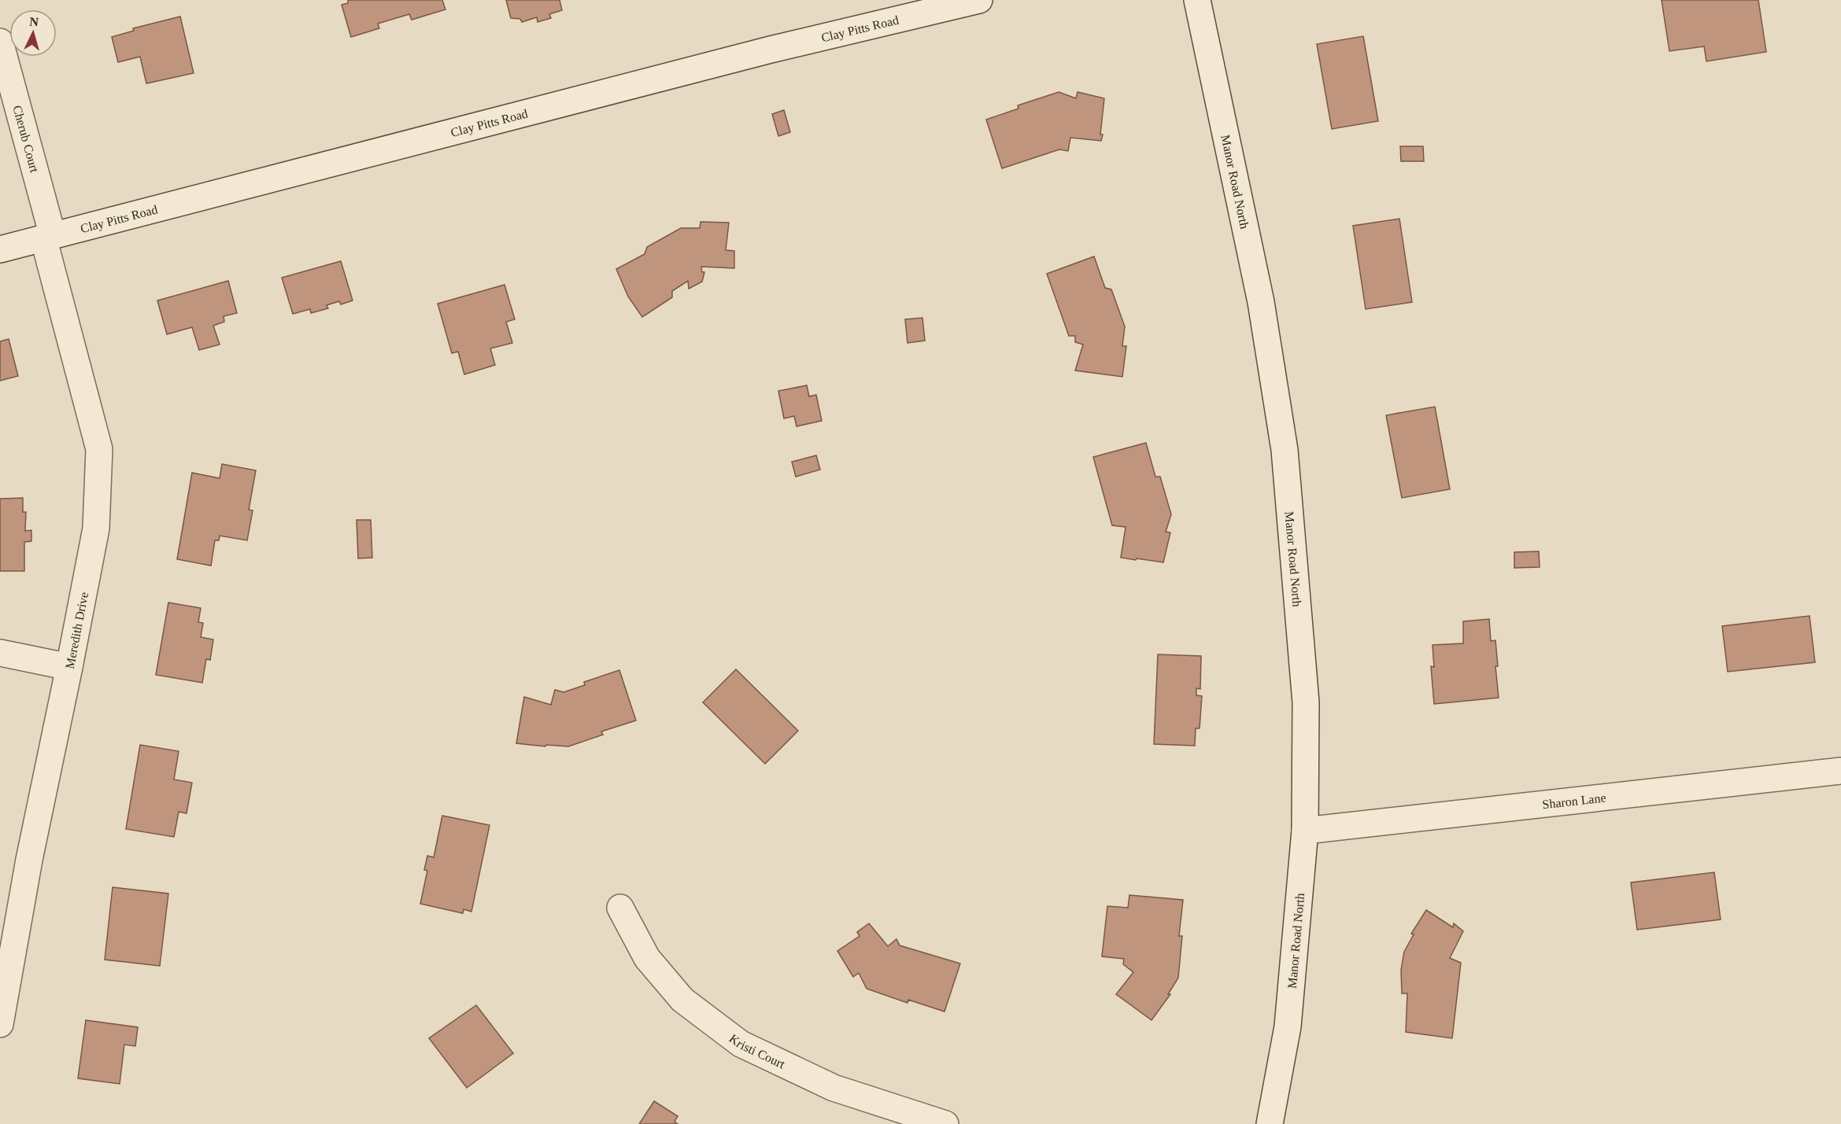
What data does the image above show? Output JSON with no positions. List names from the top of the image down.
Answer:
{
  "streets": {
    "street": [
      "Clay Pitts Road",
      "Cherub Court",
      "Manor Road North",
      "Meredith Drive",
      "Sharon Lane",
      "Kristi Court"
    ]
  },
  "crossings": [
    ["Clay Pitts Road", "Cherub Court"],
    ["Clay Pitts Road", "Meredith Drive"],
    ["Cherub Court", "Meredith Drive"],
    ["Manor Road North", "Sharon Lane"]
  ],
  "north": "top"
}
